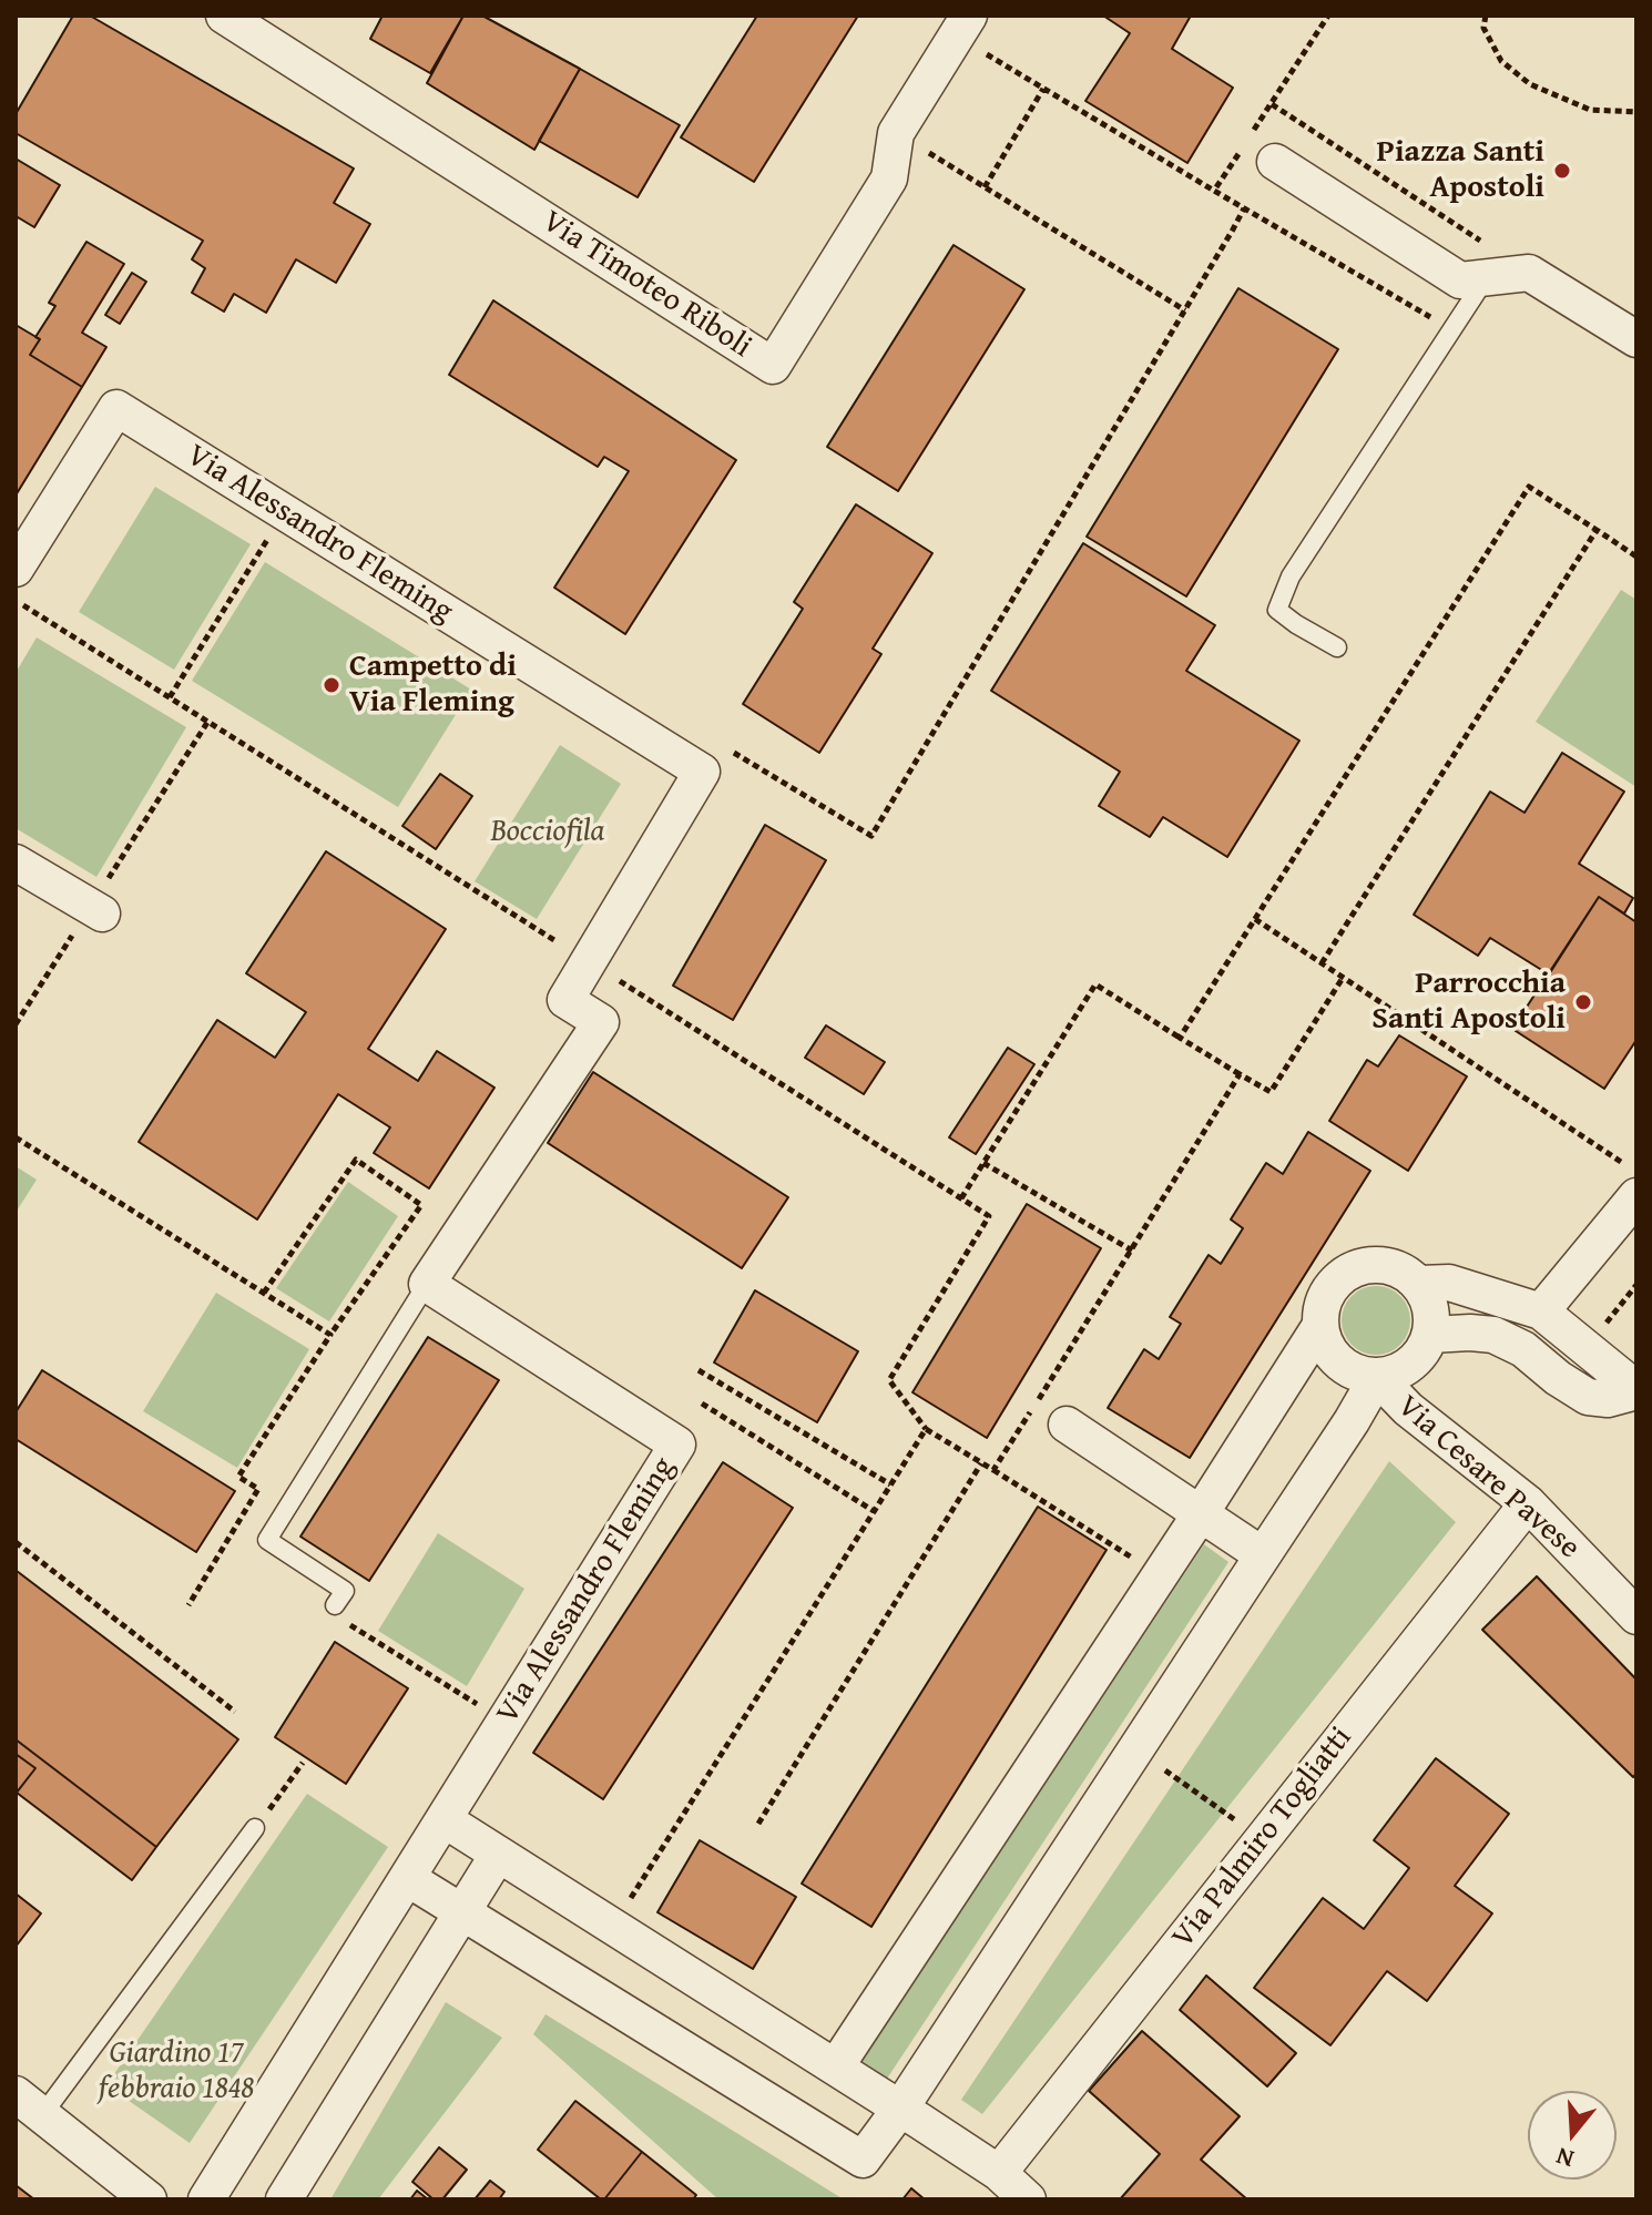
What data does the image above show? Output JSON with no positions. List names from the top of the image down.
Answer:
{
  "streets": {
    "street": [
      "Via Timoteo Riboli",
      "Via Alessandro Fleming",
      "Via Cesare Pavese",
      "Via Palmiro Togliatti"
    ]
  },
  "crossings": [
    ["Via Cesare Pavese", "Via Palmiro Togliatti"]
  ],
  "parks": ["Bocciofila", "Giardino 17 febbraio 1848"],
  "places": ["Piazza Santi Apostoli", "Campetto di Via Fleming", "Parrocchia Santi Apostoli"],
  "north": "bottom"
}
